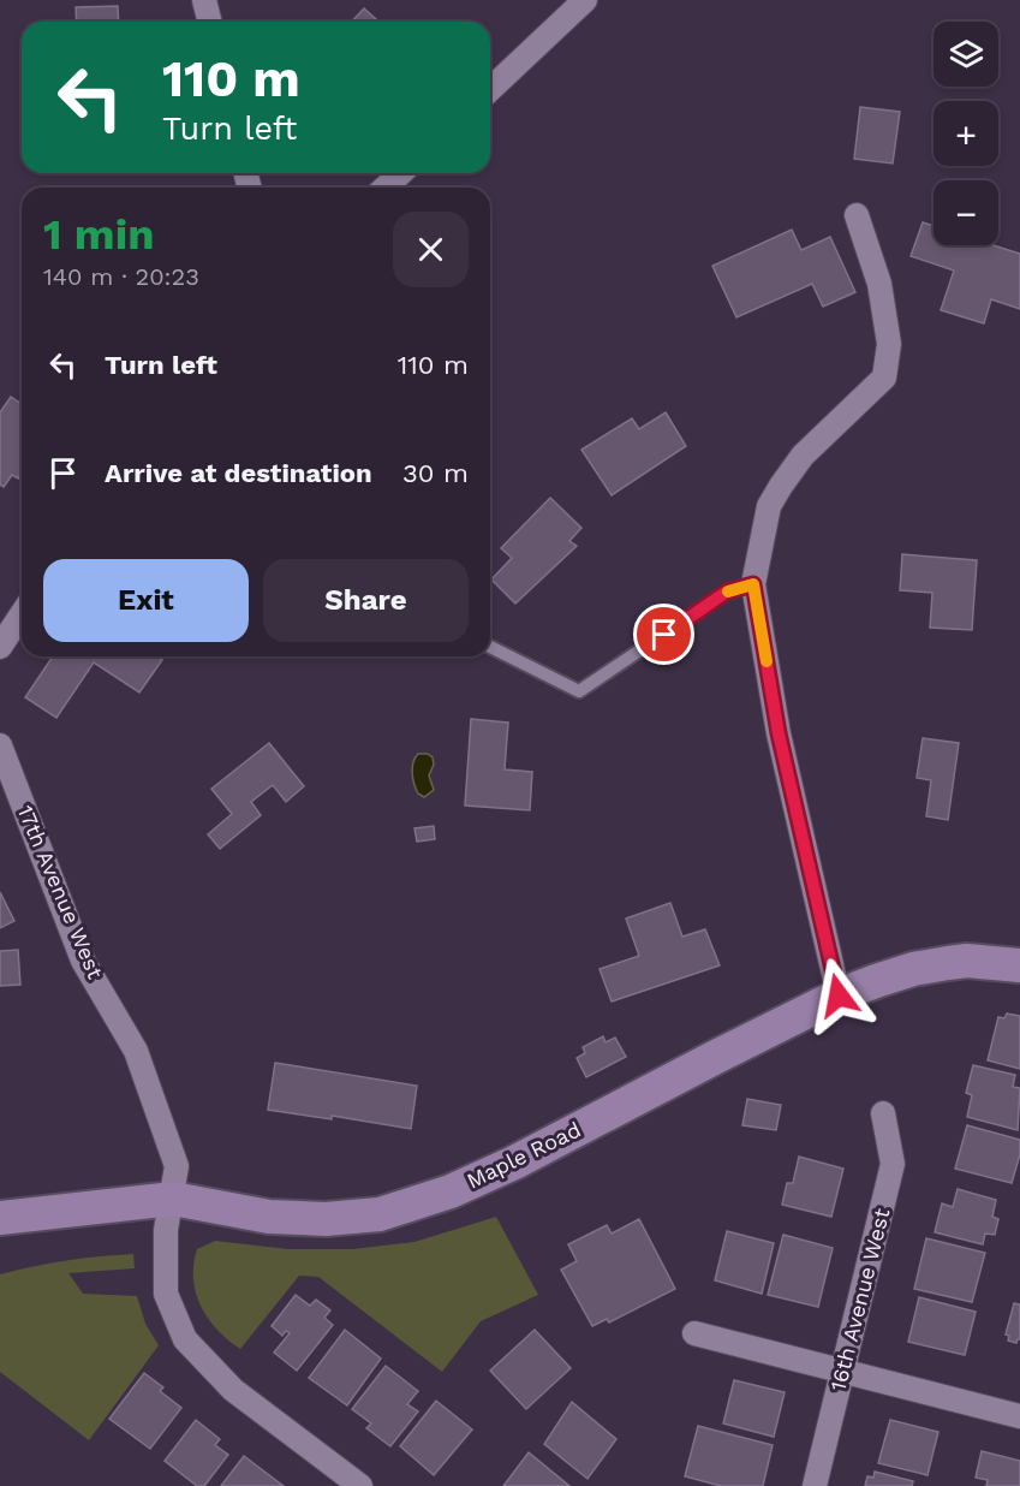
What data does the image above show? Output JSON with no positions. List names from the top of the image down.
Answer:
{
  "streets": {
    "street": ["17th Avenue West", "Maple Road", "16th Avenue West"]
  },
  "crossings": [
    ["17th Avenue West", "Maple Road"]
  ],
  "page": {
    "map_buttons": ["+", "−"],
    "turn": ["110 m", "Turn left"],
    "heading": ["1 min", "140 m · 20:23"],
    "list": [
      {
        "name": "Turn left",
        "value": "110 m"
      },
      {
        "name": "Arrive at destination",
        "value": "30 m"
      }
    ],
    "buttons": ["Exit", "Share"]
  }
}
